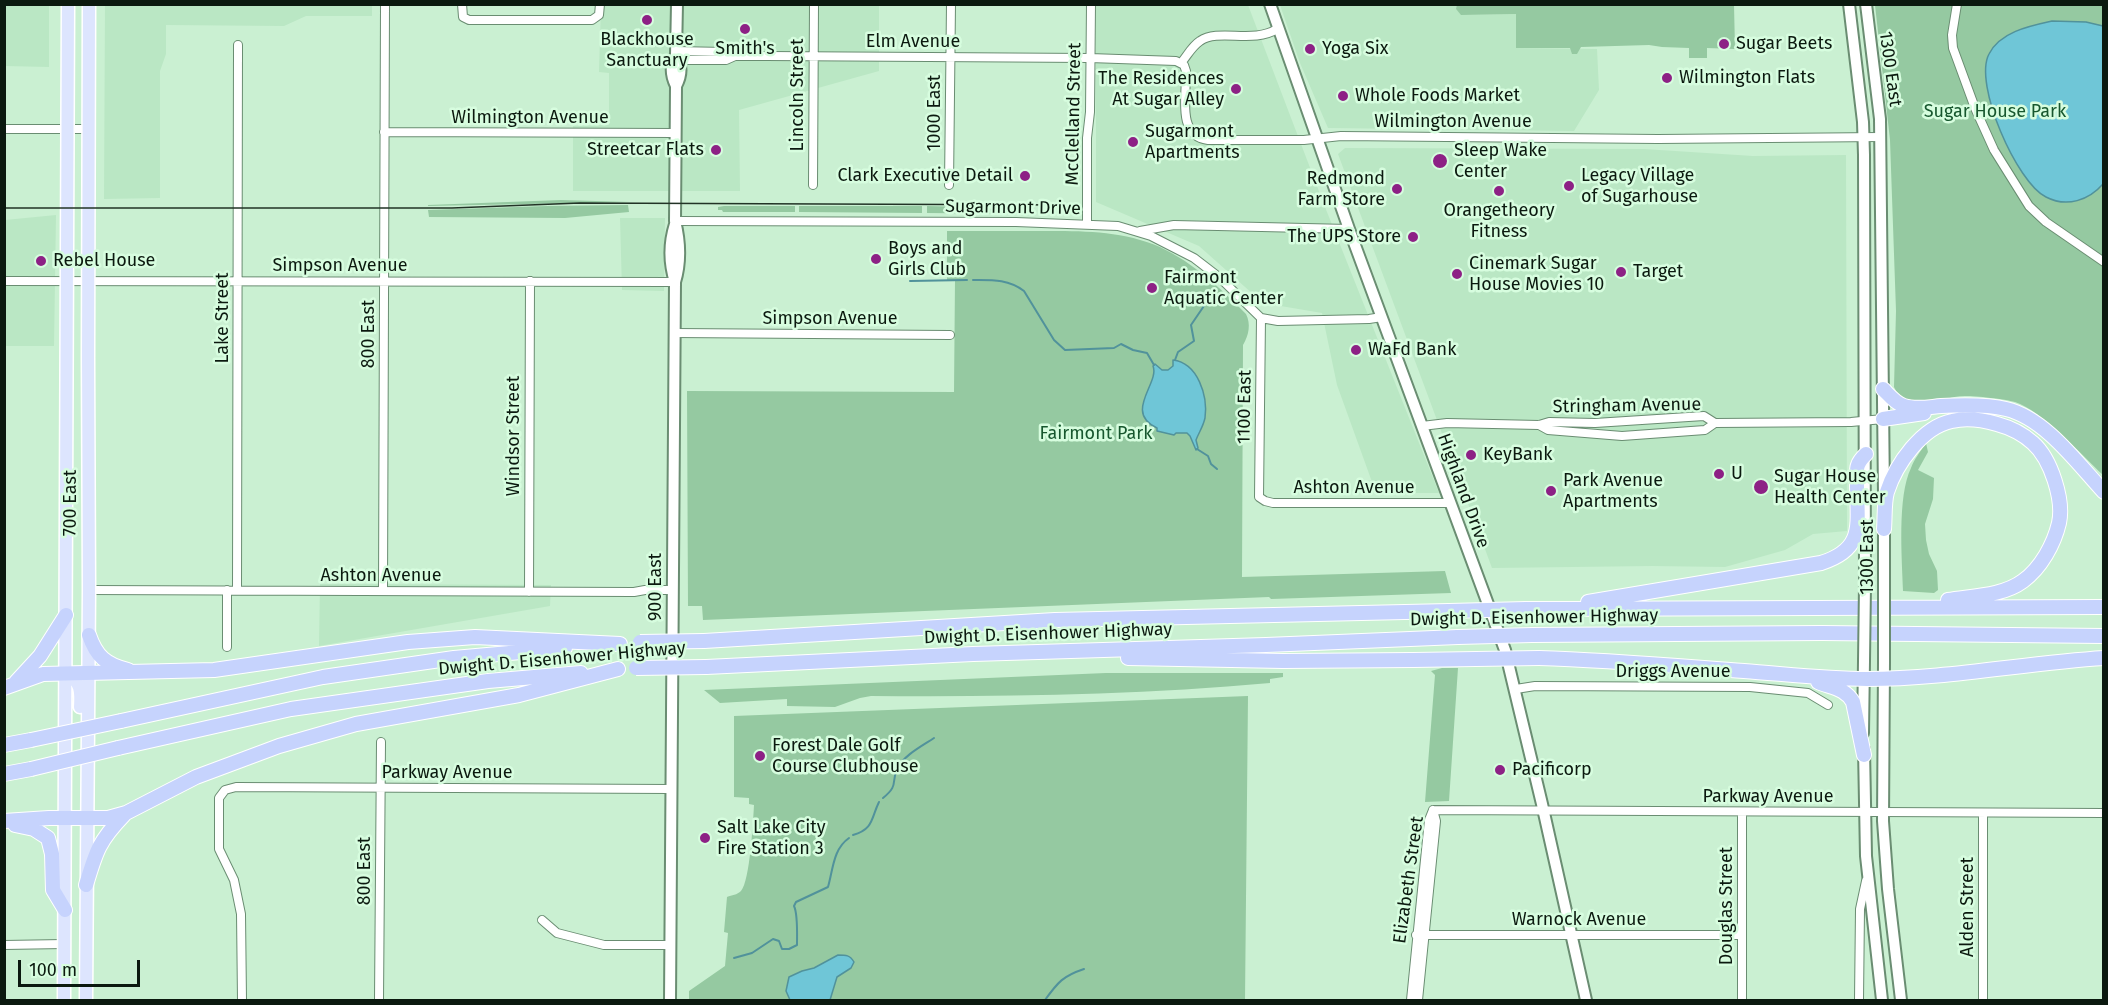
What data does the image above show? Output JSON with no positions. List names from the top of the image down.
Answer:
{
  "streets": {
    "highway": ["Dwight D. Eisenhower Highway"],
    "main road": ["700 East"],
    "street": [
      "Elm Avenue",
      "1300 East",
      "Lincoln Street",
      "1000 East",
      "McClelland Street",
      "Wilmington Avenue",
      "Sugarmont Drive",
      "Simpson Avenue",
      "Lake Street",
      "800 East",
      "Stringham Avenue",
      "1100 East",
      "Windsor Street",
      "Ashton Avenue",
      "Highland Drive",
      "900 East",
      "Driggs Avenue",
      "Parkway Avenue",
      "Elizabeth Street",
      "Douglas Street",
      "Alden Street",
      "Warnock Avenue"
    ]
  },
  "crossings": [
    ["Elm Avenue", "Lincoln Street"],
    ["Elm Avenue", "1000 East"],
    ["Elm Avenue", "McClelland Street"],
    ["Elm Avenue", "900 East"],
    ["1300 East", "Wilmington Avenue"],
    ["1300 East", "Stringham Avenue"],
    ["1300 East", "Parkway Avenue"],
    ["McClelland Street", "Sugarmont Drive"],
    ["Wilmington Avenue", "800 East"],
    ["Wilmington Avenue", "Highland Drive"],
    ["Wilmington Avenue", "900 East"],
    ["Sugarmont Drive", "Highland Drive"],
    ["Sugarmont Drive", "900 East"],
    ["Simpson Avenue", "Lake Street"],
    ["Simpson Avenue", "800 East"],
    ["Simpson Avenue", "Windsor Street"],
    ["Simpson Avenue", "700 East"],
    ["Simpson Avenue", "900 East"],
    ["Lake Street", "Ashton Avenue"],
    ["800 East", "Ashton Avenue"],
    ["800 East", "Parkway Avenue"],
    ["Stringham Avenue", "Highland Drive"],
    ["1100 East", "Ashton Avenue"],
    ["Windsor Street", "Ashton Avenue"],
    ["Ashton Avenue", "Highland Drive"],
    ["Ashton Avenue", "700 East"],
    ["Ashton Avenue", "900 East"],
    ["Highland Drive", "Driggs Avenue"],
    ["Highland Drive", "Parkway Avenue"],
    ["Highland Drive", "Warnock Avenue"],
    ["900 East", "Parkway Avenue"],
    ["Parkway Avenue", "Elizabeth Street"],
    ["Parkway Avenue", "Douglas Street"],
    ["Parkway Avenue", "Alden Street"],
    ["Elizabeth Street", "Warnock Avenue"],
    ["Douglas Street", "Warnock Avenue"]
  ],
  "parks": ["Sugar House Park", "Fairmont Park"],
  "places": [
    "Blackhouse Sanctuary",
    "Smith's",
    "Sugar Beets",
    "Yoga Six",
    "Wilmington Flats",
    "The Residences At Sugar Alley",
    "Whole Foods Market",
    "Sugarmont Apartments",
    "Streetcar Flats",
    "Sleep Wake Center",
    "Clark Executive Detail",
    "Legacy Village of Sugarhouse",
    "Redmond Farm Store",
    "Orangetheory Fitness",
    "The UPS Store",
    "Boys and Girls Club",
    "Rebel House",
    "Target",
    "Cinemark Sugar House Movies 10",
    "Fairmont Aquatic Center",
    "WaFd Bank",
    "KeyBank",
    "U",
    "Sugar House Health Center",
    "Park Avenue Apartments",
    "Forest Dale Golf Course Clubhouse",
    "Pacificorp",
    "Salt Lake City Fire Station 3"
  ],
  "scale_bar": "100 m"
}
